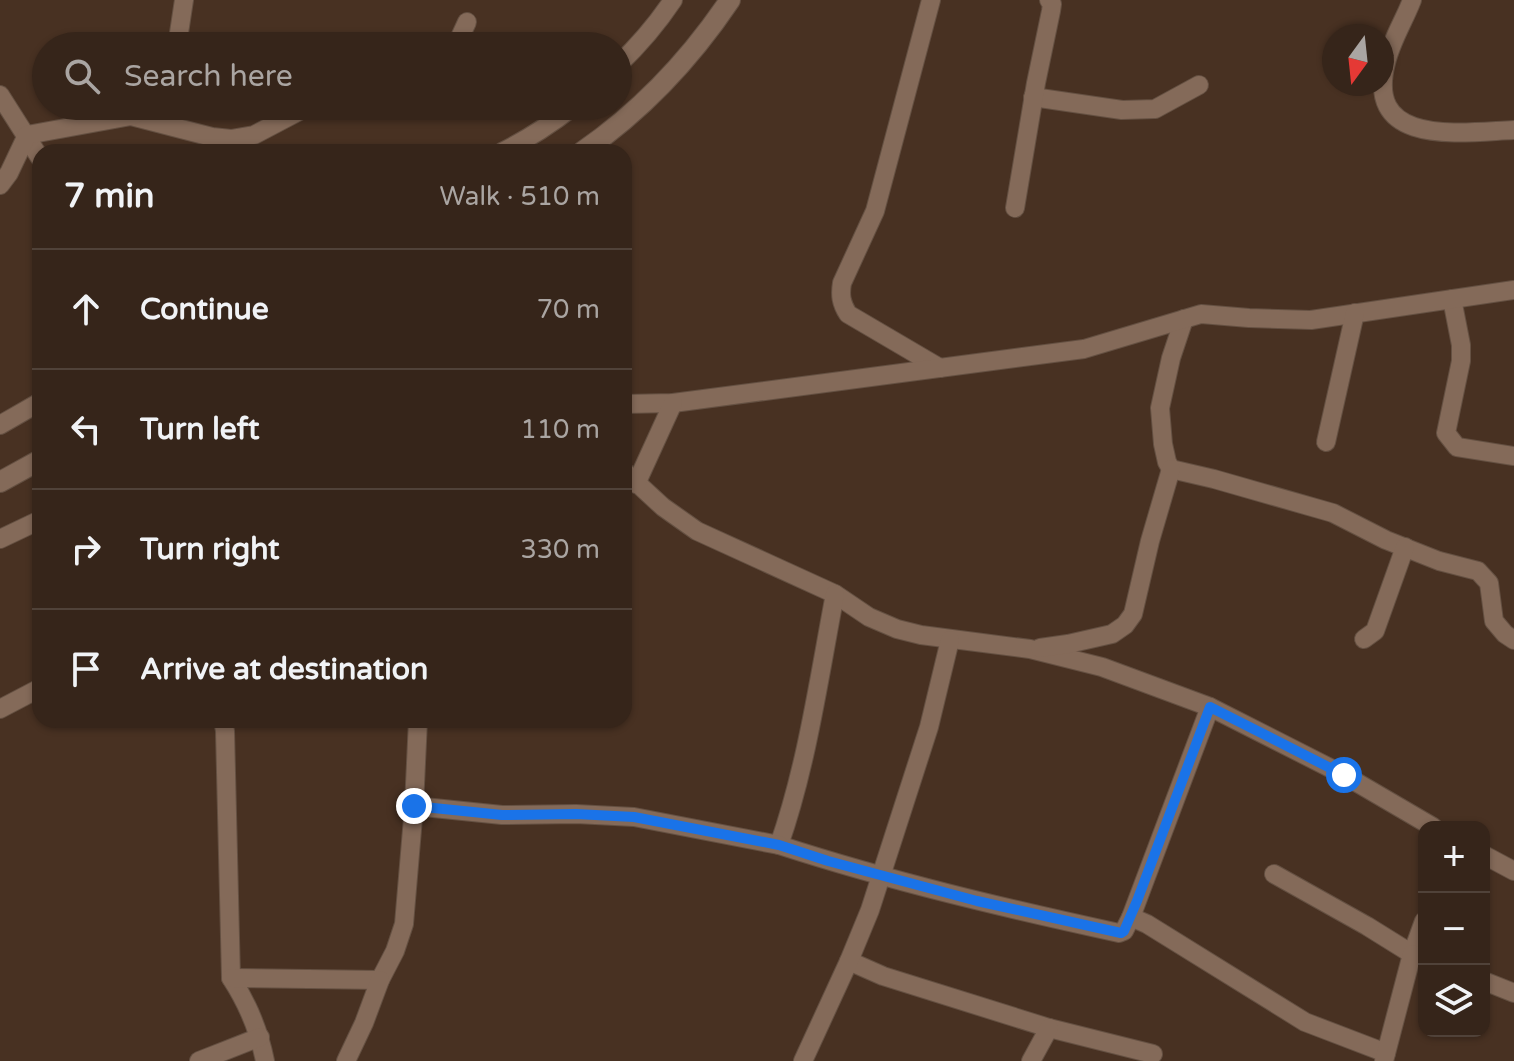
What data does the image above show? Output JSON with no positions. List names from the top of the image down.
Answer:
{
  "north": "bottom",
  "page": {
    "search": "Search here",
    "heading": ["7 min", "Walk · 510 m"],
    "list": [
      ["Continue", "70 m"],
      ["Turn left", "110 m"],
      ["Turn right", "330 m"],
      "Arrive at destination"
    ],
    "map_buttons": ["+", "−"]
  }
}
